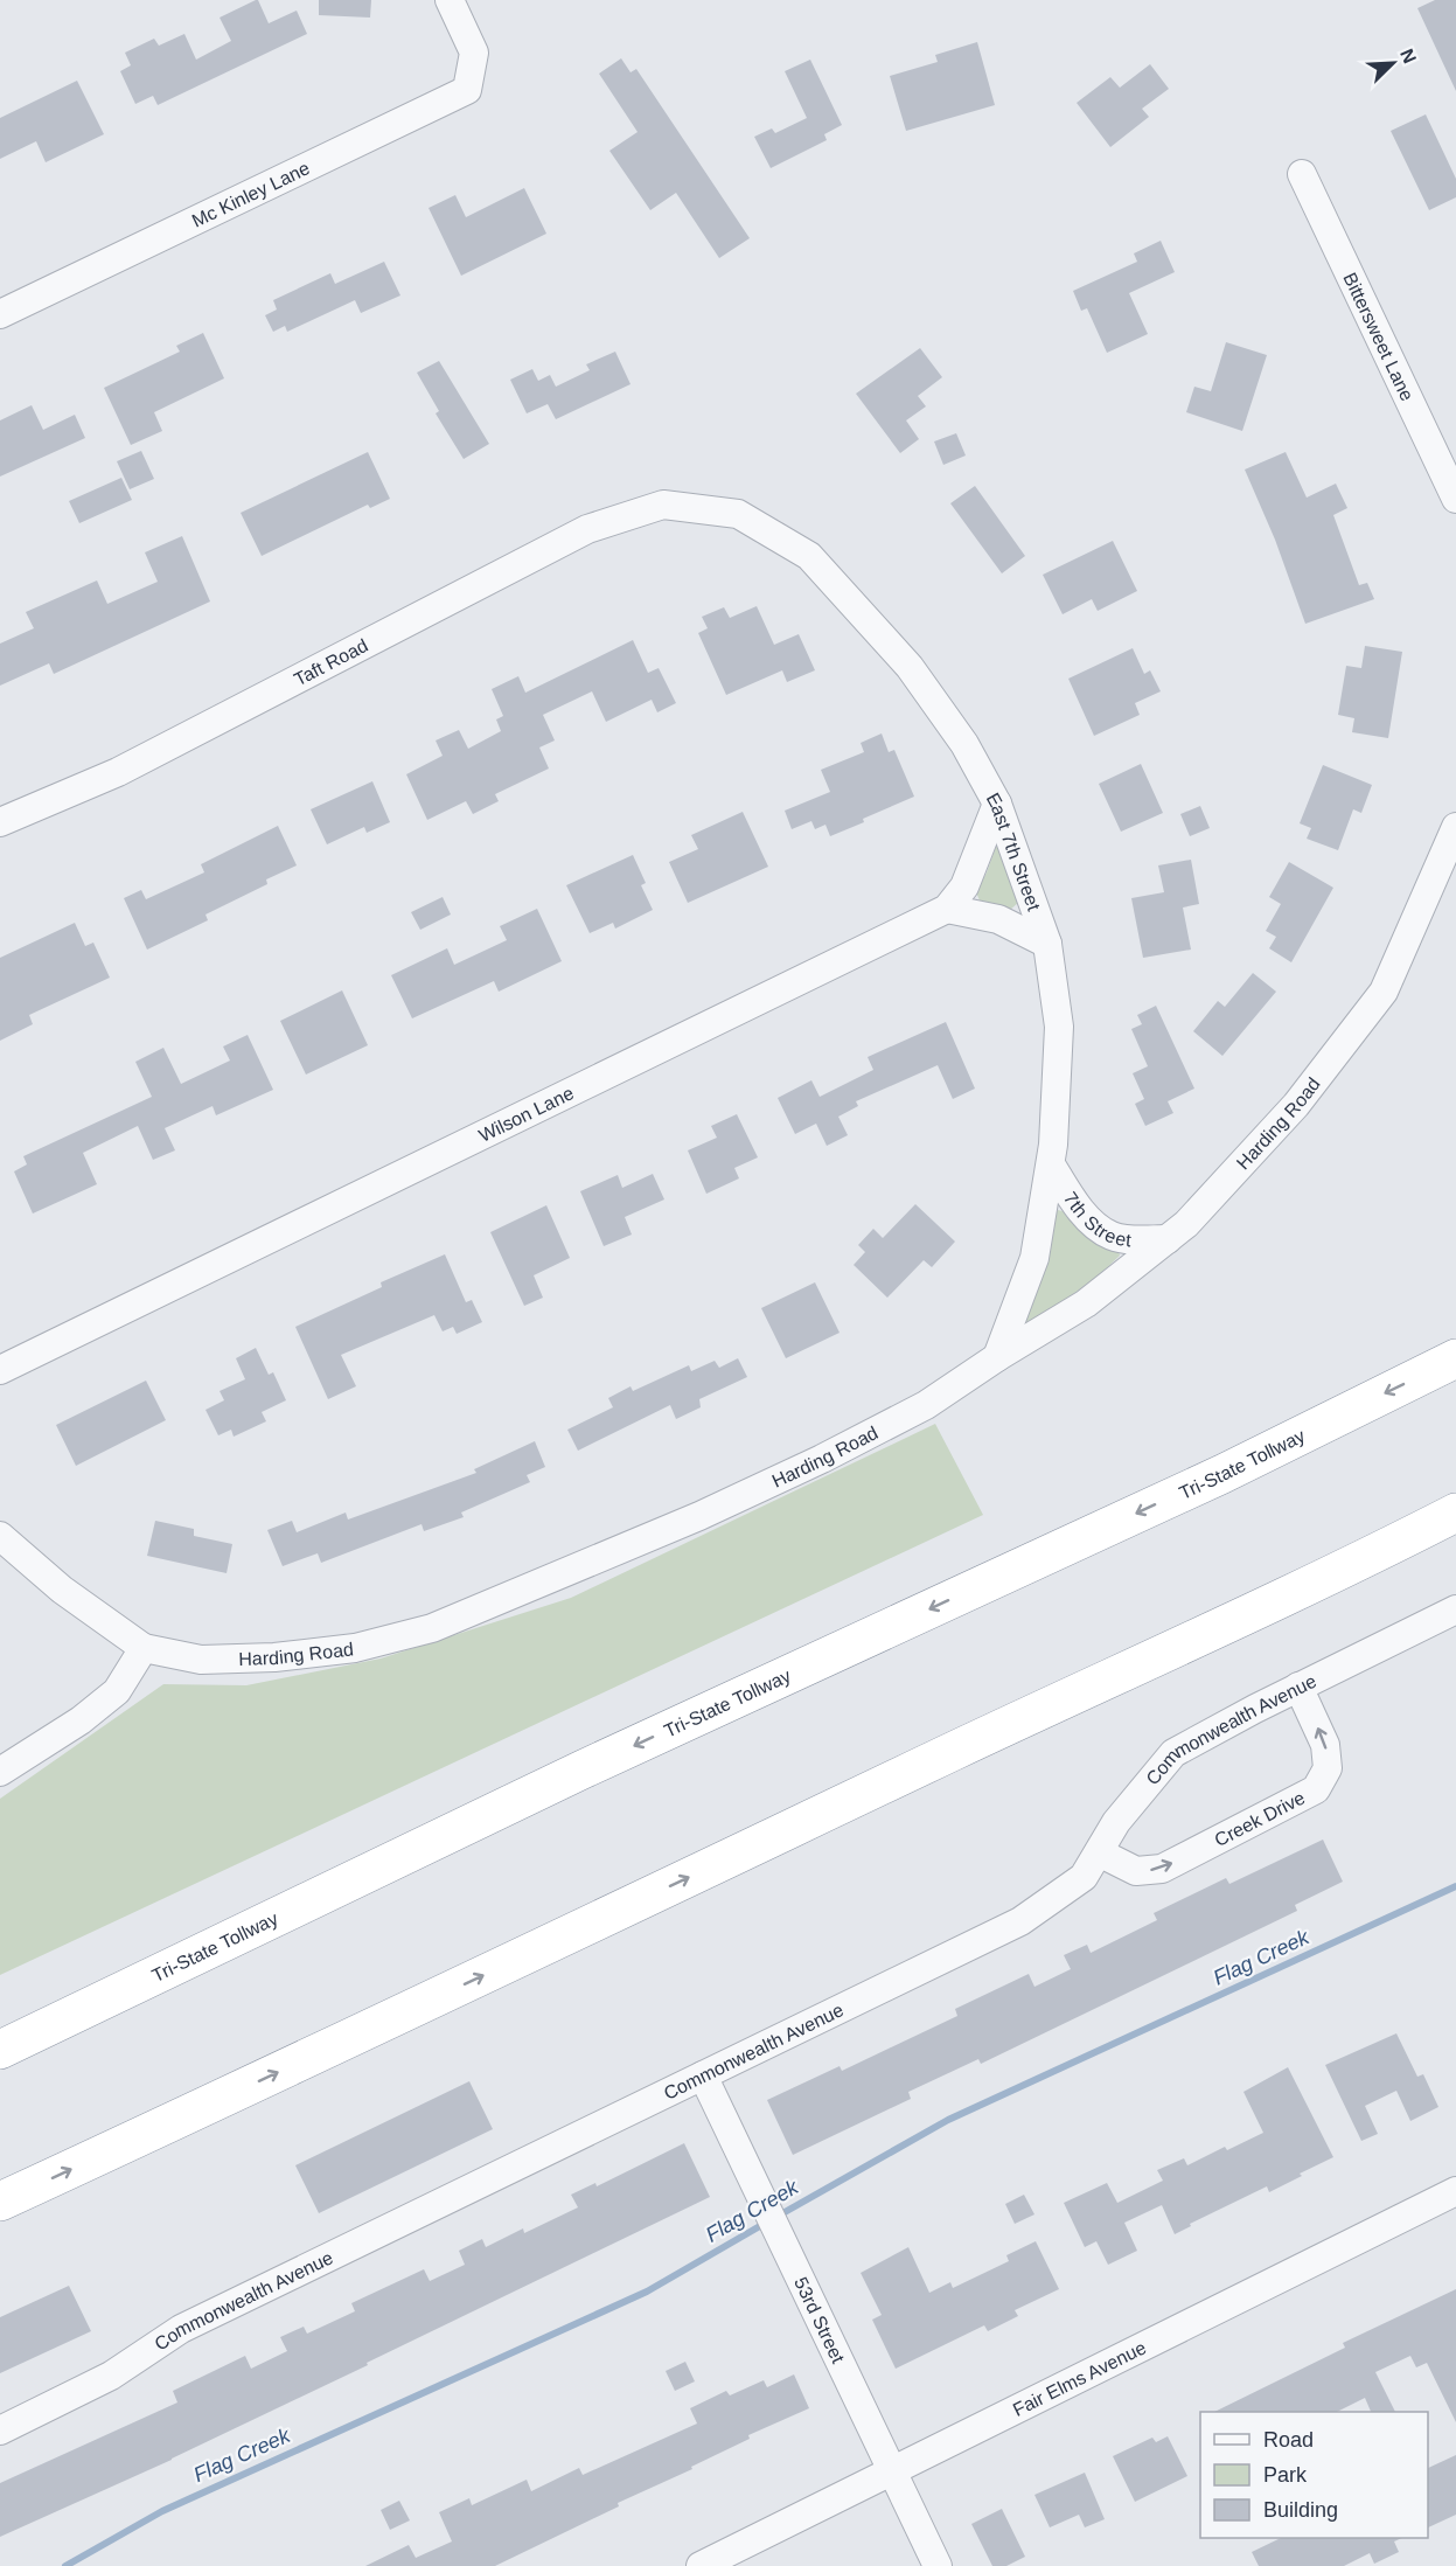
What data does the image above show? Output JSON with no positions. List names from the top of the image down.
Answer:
{
  "streets": {
    "highway": ["Tri-State Tollway"],
    "street": [
      "Mc Kinley Lane",
      "Bittersweet Lane",
      "Taft Road",
      "East 7th Street",
      "Wilson Lane",
      "Harding Road",
      "7th Street",
      "Commonwealth Avenue",
      "Creek Drive",
      "53rd Street",
      "Fair Elms Avenue"
    ]
  },
  "crossings": [
    ["Taft Road", "East 7th Street"],
    ["East 7th Street", "Wilson Lane"],
    ["East 7th Street", "Harding Road"],
    ["East 7th Street", "7th Street"],
    ["Harding Road", "7th Street"],
    ["Commonwealth Avenue", "Creek Drive"],
    ["Commonwealth Avenue", "53rd Street"],
    ["53rd Street", "Fair Elms Avenue"]
  ],
  "water": ["Flag Creek"],
  "legend": ["Road", "Park", "Building"],
  "north": "top right"
}
